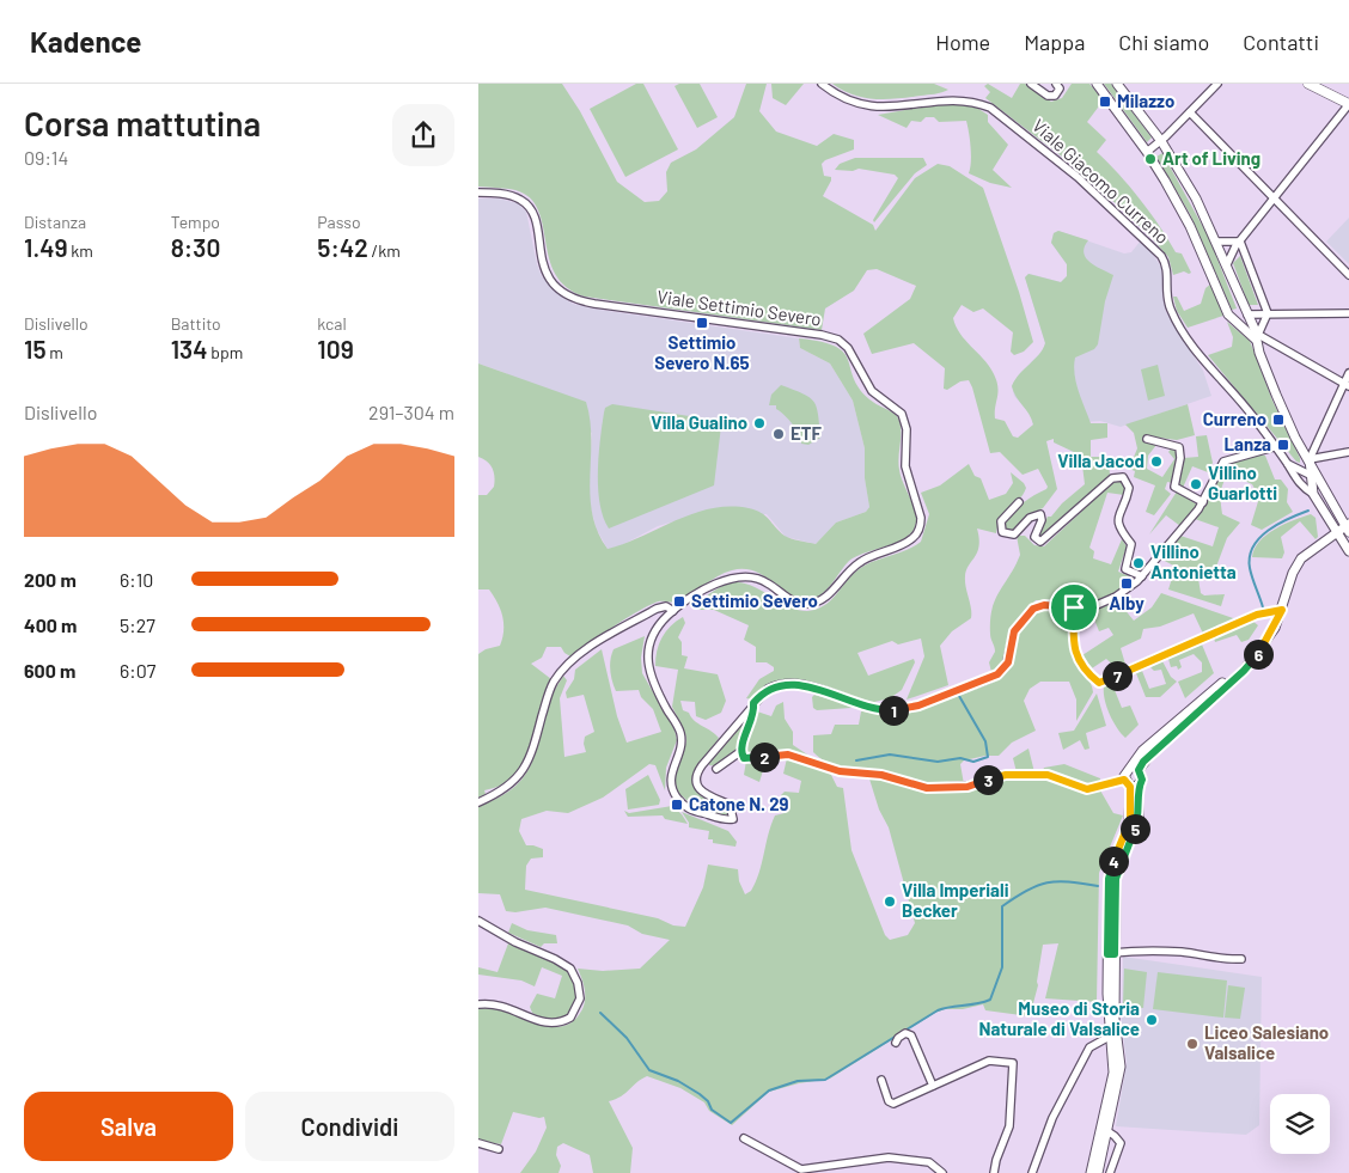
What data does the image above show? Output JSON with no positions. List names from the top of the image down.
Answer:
{
  "streets": {
    "street": ["Viale Giacomo Curreno", "Viale Settimio Severo"]
  },
  "places": {
    "transit": [
      "Milazzo",
      "Settimio Severo N.65",
      "Curreno",
      "Lanza",
      "Alby",
      "Settimio Severo",
      "Catone N. 29"
    ],
    "other": [
      "Art of Living",
      "Villa Gualino",
      "ETF",
      "Villa Jacod",
      "Villino Guarlotti",
      "Villino Antonietta",
      "Villa Imperiali Becker",
      "Museo di Storia Naturale di Valsalice",
      "Liceo Salesiano Valsalice"
    ]
  },
  "page": {
    "header": "Kadence",
    "nav": [
      "Home",
      "Mappa",
      "Chi siamo",
      "Contatti"
    ],
    "heading": ["Corsa mattutina", "09:14"],
    "stats": [
      ["Distanza", "1.49 km"],
      ["Tempo", "8:30"],
      ["Passo", "5:42 /km"],
      ["Dislivello", "15 m"],
      ["Battito", "134 bpm"],
      ["kcal", "109"]
    ],
    "chart": ["Dislivello", "291–304 m"],
    "list": [
      {
        "name": "200 m",
        "note": "6:10"
      },
      {
        "name": "400 m",
        "note": "5:27"
      },
      {
        "name": "600 m",
        "note": "6:07"
      }
    ],
    "pins": [
      "6",
      "7",
      "1",
      "2",
      "3",
      "5",
      "4"
    ],
    "buttons": ["Salva", "Condividi"]
  }
}
